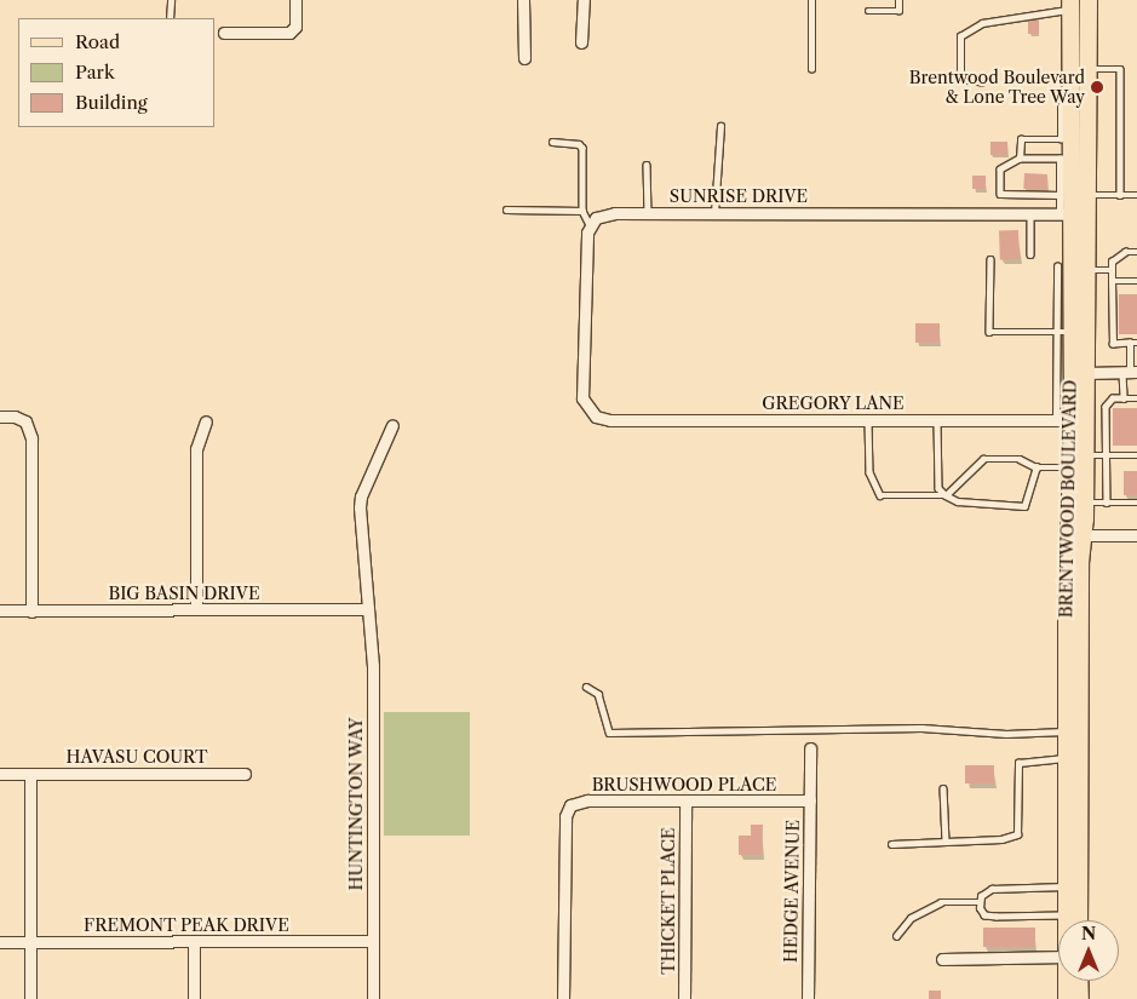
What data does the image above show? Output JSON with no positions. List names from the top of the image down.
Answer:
{
  "streets": {
    "main road": ["BRENTWOOD BOULEVARD"],
    "street": [
      "SUNRISE DRIVE",
      "GREGORY LANE",
      "BIG BASIN DRIVE",
      "HAVASU COURT",
      "BRUSHWOOD PLACE",
      "HUNTINGTON WAY",
      "HEDGE AVENUE",
      "THICKET PLACE",
      "FREMONT PEAK DRIVE"
    ]
  },
  "crossings": [
    ["SUNRISE DRIVE", "GREGORY LANE"],
    ["SUNRISE DRIVE", "BRENTWOOD BOULEVARD"],
    ["GREGORY LANE", "BRENTWOOD BOULEVARD"],
    ["BIG BASIN DRIVE", "HUNTINGTON WAY"],
    ["BRUSHWOOD PLACE", "HEDGE AVENUE"],
    ["BRUSHWOOD PLACE", "THICKET PLACE"],
    ["HUNTINGTON WAY", "FREMONT PEAK DRIVE"]
  ],
  "places": ["Brentwood Boulevard & Lone Tree Way"],
  "legend": ["Road", "Park", "Building"],
  "north": "top"
}
